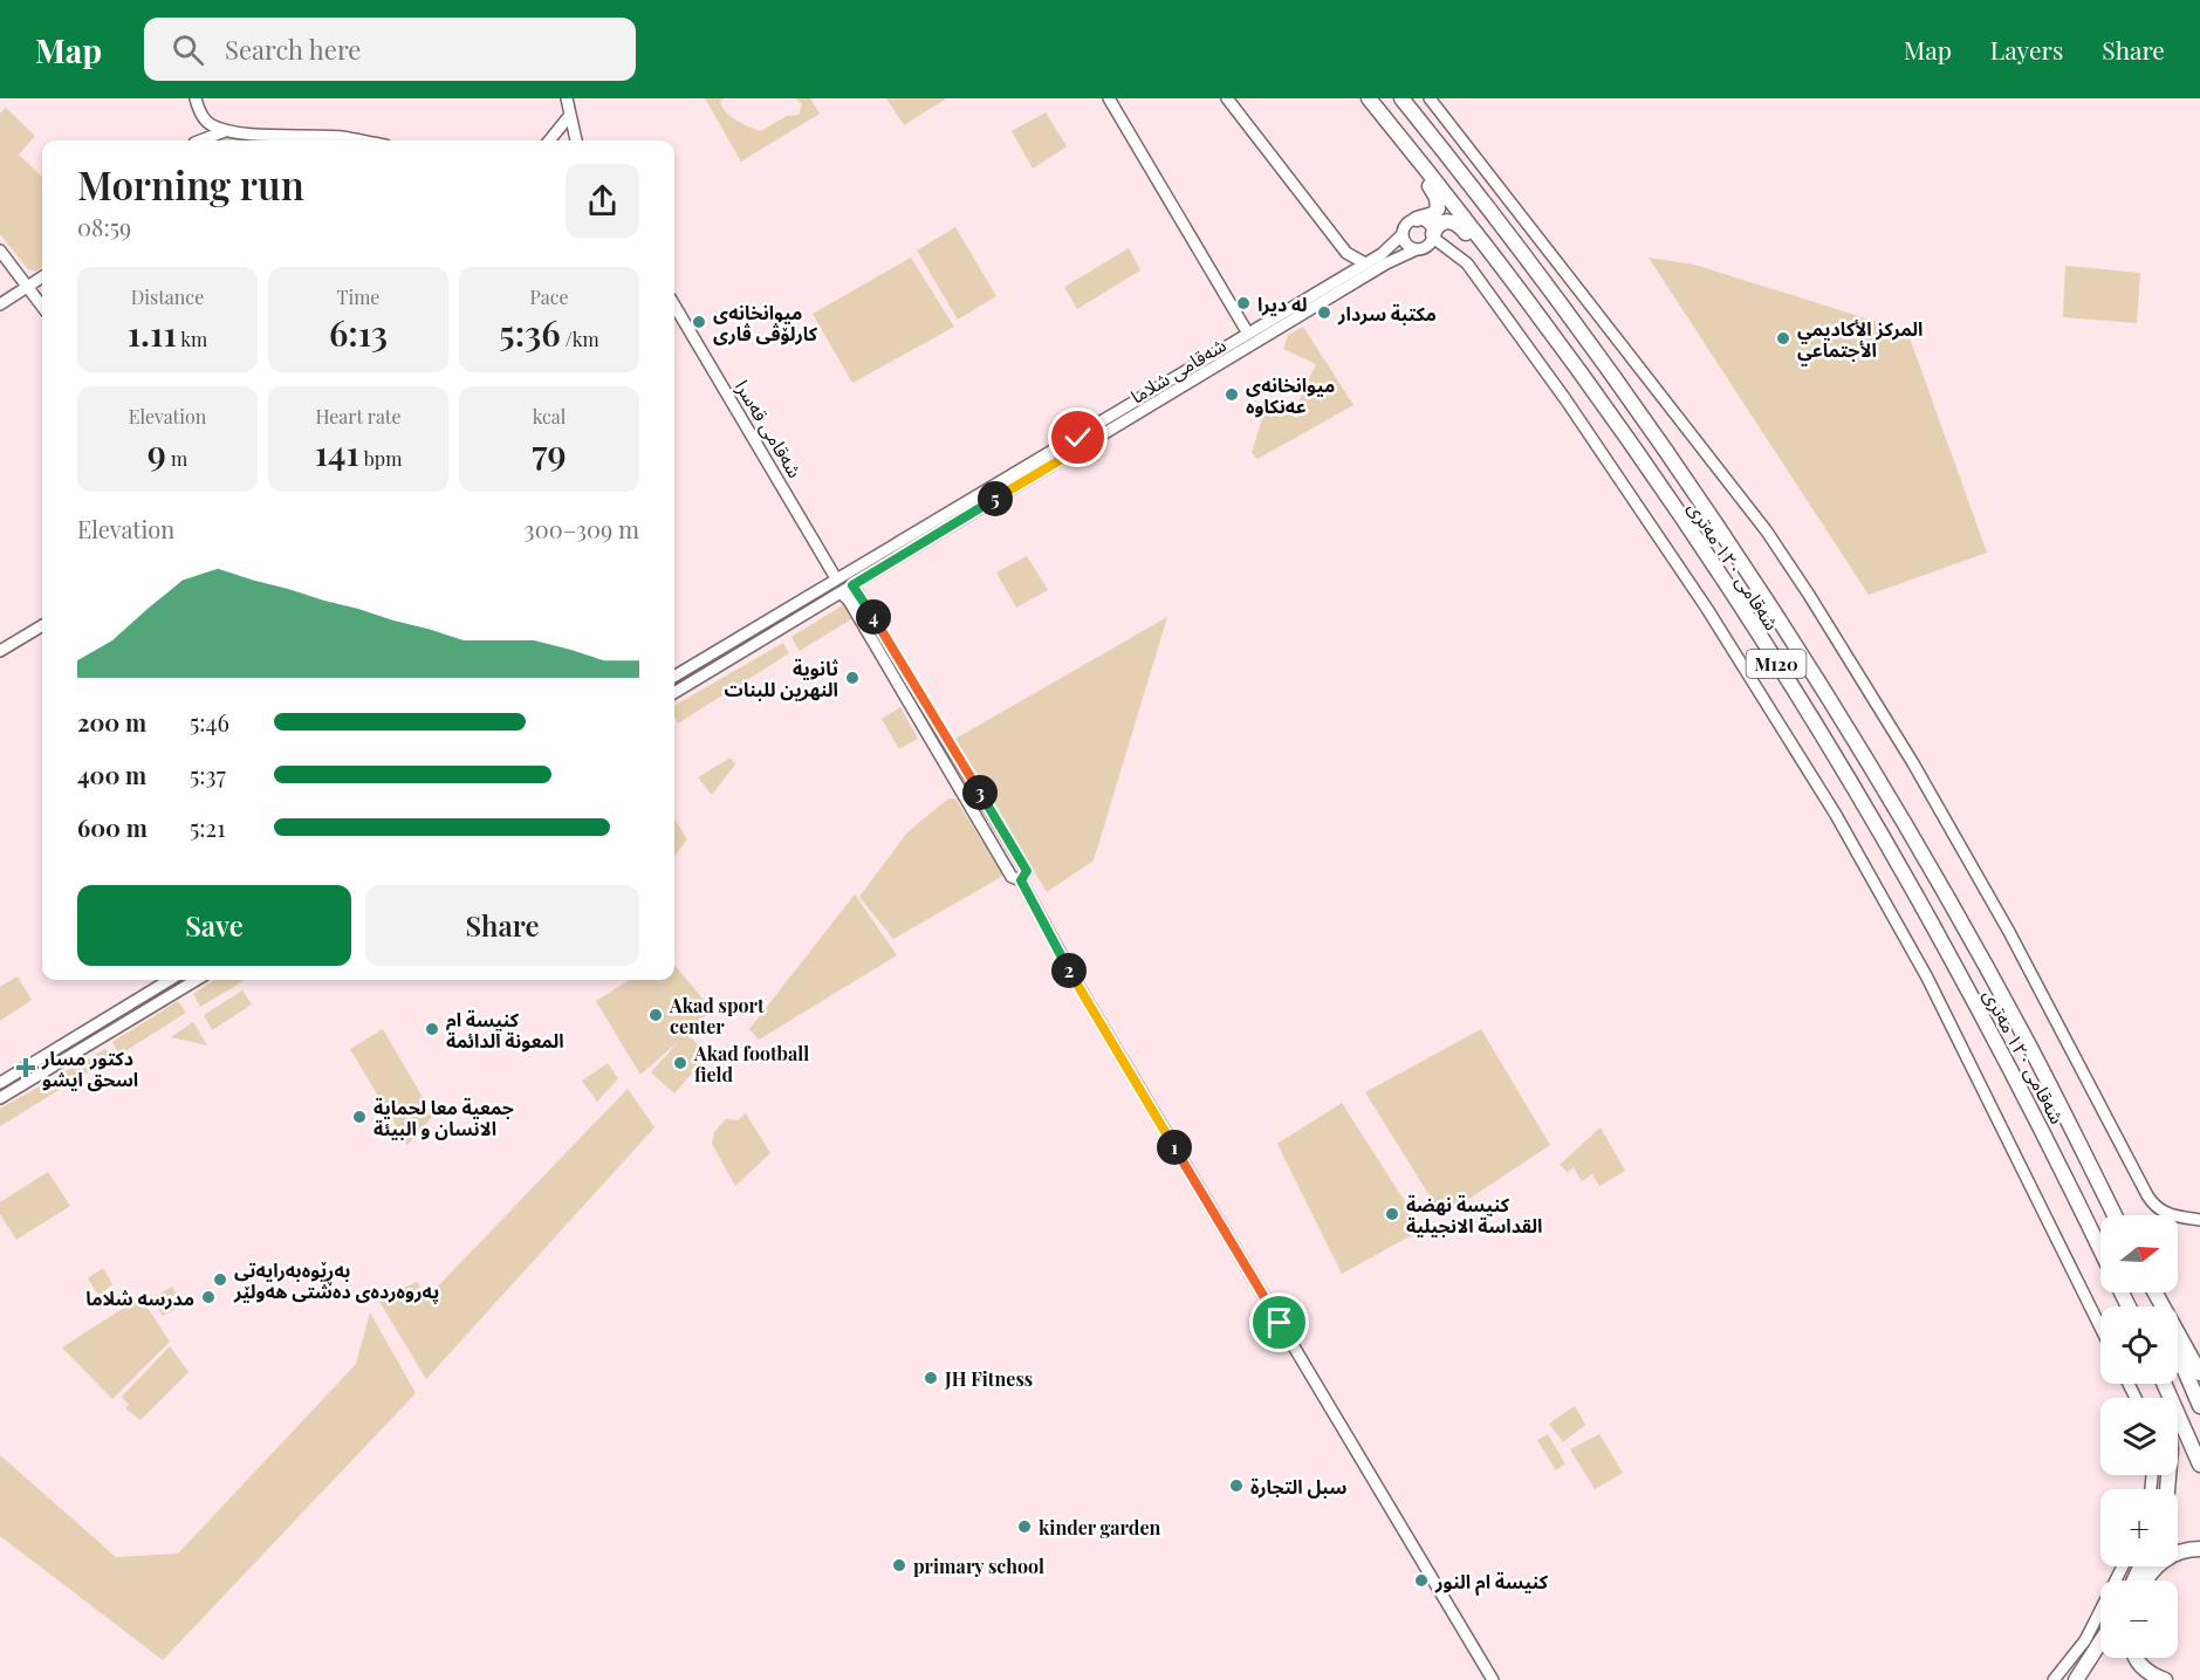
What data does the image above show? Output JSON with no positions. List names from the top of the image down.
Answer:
{
  "streets": {
    "highway": ["شەقامی ١٢٠ مەتری", "M120"],
    "street": ["شەقامی شلاما", "شەقامی قەسرا"]
  },
  "crossings": [
    ["شەقامی شلاما", "شەقامی قەسرا"]
  ],
  "places": {
    "other": [
      "له ديرا",
      "مكتبة سردار",
      "میوانخانەی کارلۆڤی ڤاری",
      "المركز الأكاديمي الأجتماعي",
      "میوانخانەی عەنکاوە",
      "ثانوية النهرين للبنات",
      "Akad sport center",
      "كنيسة ام المعونة الدائمة",
      "Akad football field",
      "جمعية معا لحماية الانسان و البيئة",
      "كنيسة نهضة القداسة الانجيلية",
      "بەڕێوەبەرایەتی پەروەردەی دەشتی هەولێر",
      "مدرسه‌ شلاما",
      "JH Fitness",
      "سبل التجارة",
      "kinder garden",
      "primary school",
      "كنيسة ام النور"
    ],
    "health": ["دكتور مسار اسحق ايشو"]
  },
  "north": "right",
  "page": {
    "header": "Map",
    "search": "Search here",
    "nav": ["Map", "Layers", "Share"],
    "heading": ["Morning run", "08:59"],
    "stats": [
      ["Distance", "1.11 km"],
      ["Time", "6:13"],
      ["Pace", "5:36 /km"],
      ["Elevation", "9 m"],
      ["Heart rate", "141 bpm"],
      ["kcal", "79"]
    ],
    "pins": [
      "5",
      "4",
      "3",
      "2",
      "1"
    ],
    "chart": ["Elevation", "300–309 m"],
    "list": [
      {
        "name": "200 m",
        "note": "5:46"
      },
      {
        "name": "400 m",
        "note": "5:37"
      },
      {
        "name": "600 m",
        "note": "5:21"
      }
    ],
    "buttons": ["Save", "Share"],
    "map_buttons": ["+", "−"]
  }
}
